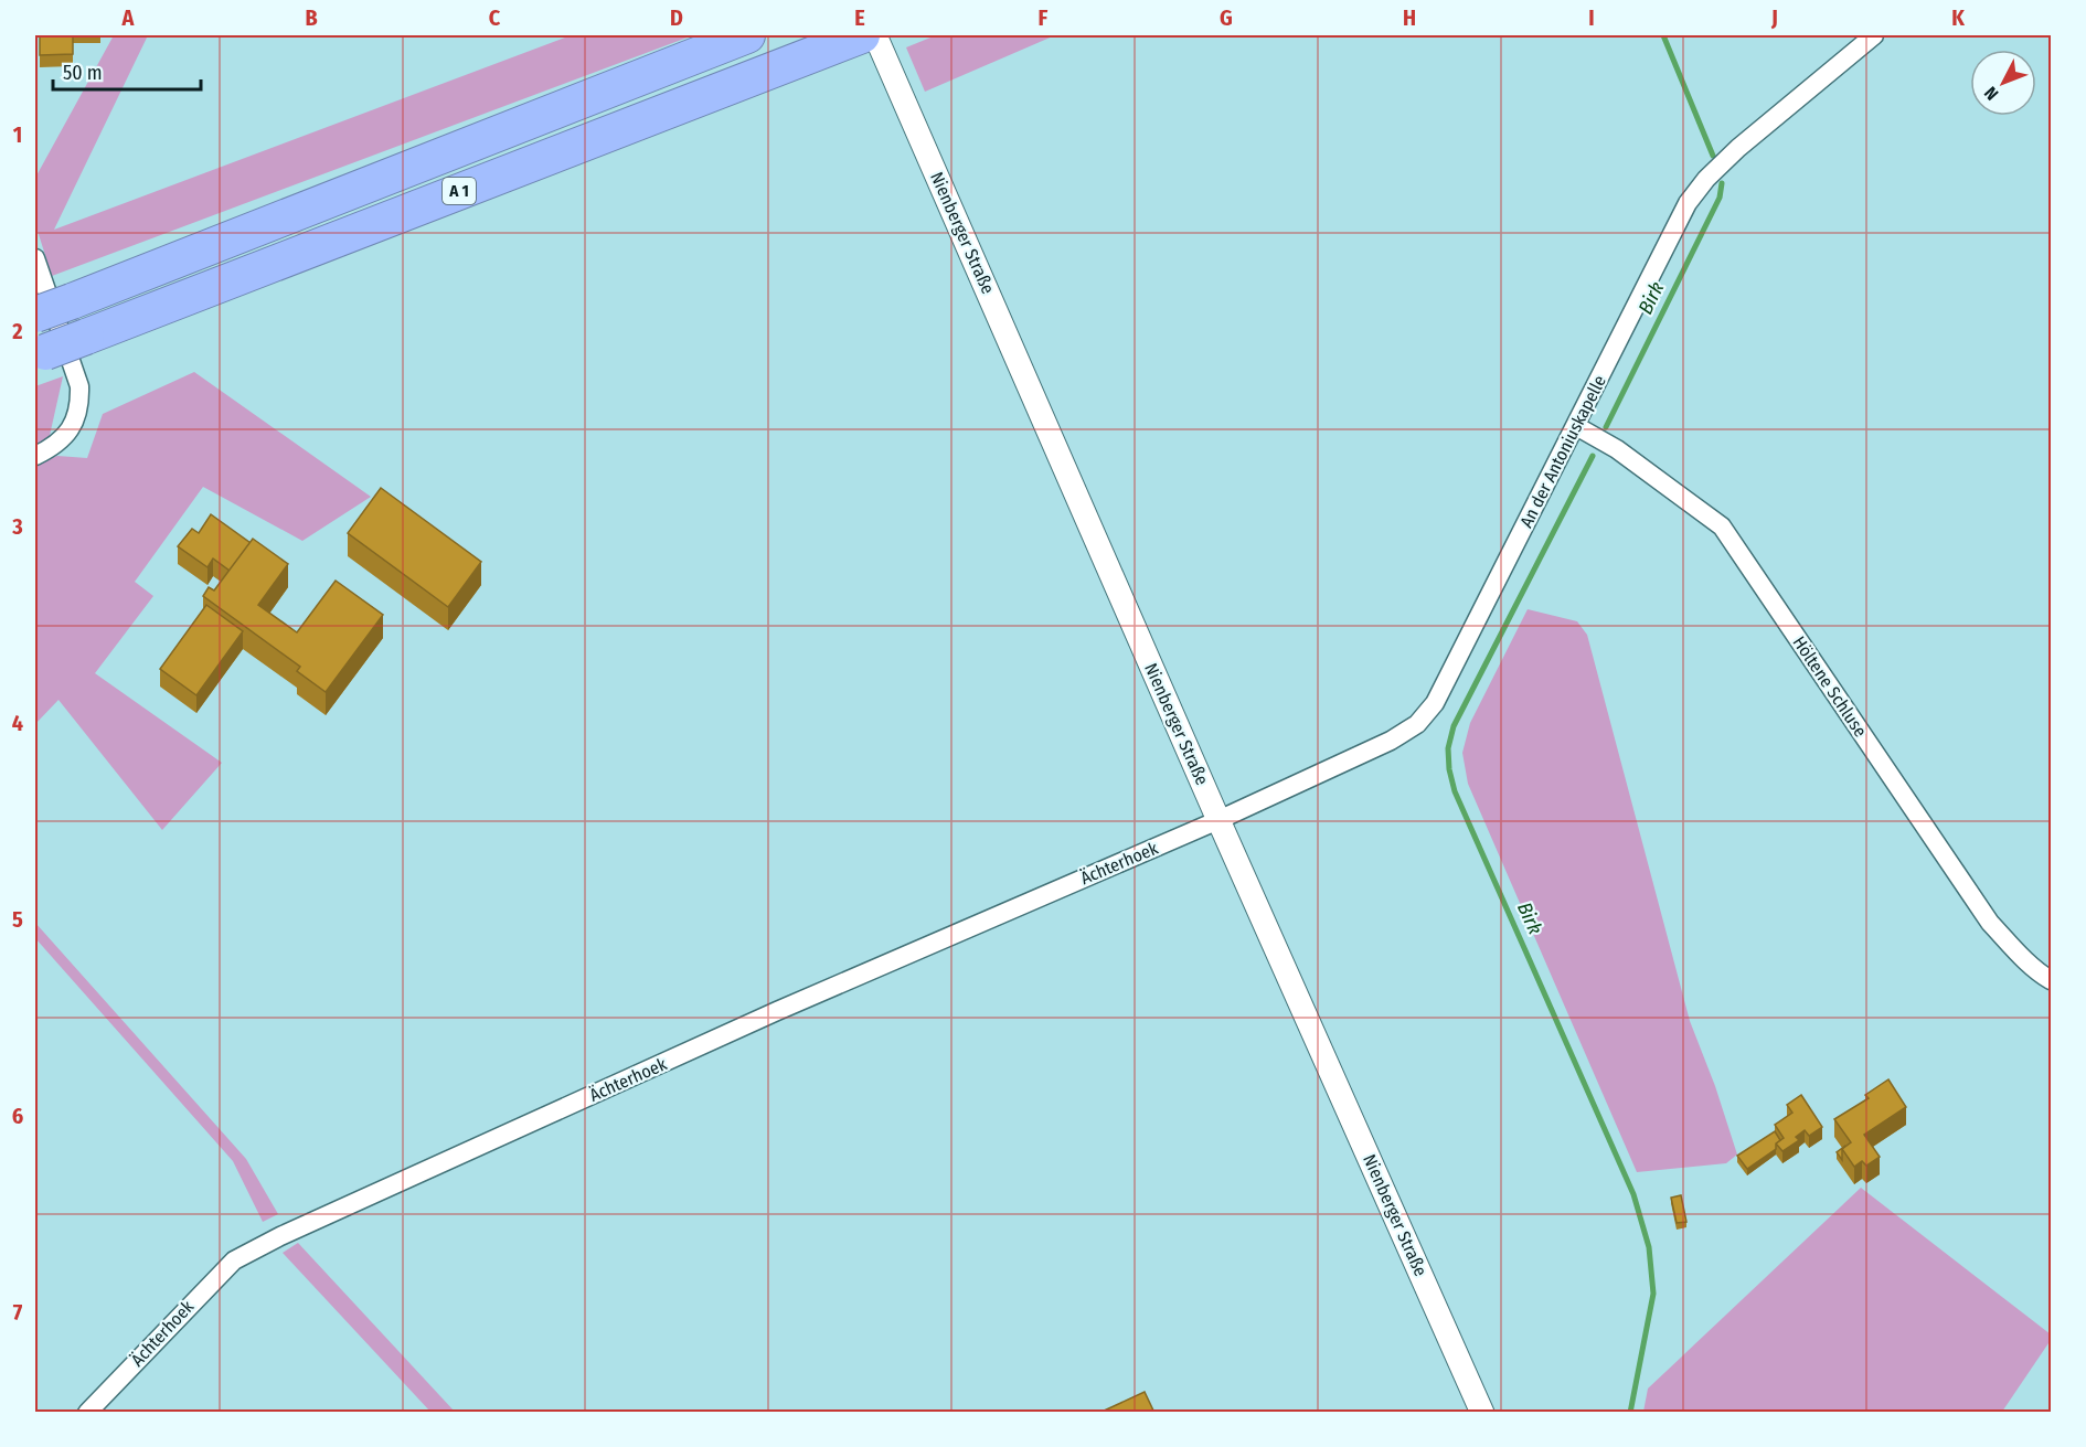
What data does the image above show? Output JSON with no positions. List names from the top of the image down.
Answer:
{
  "streets": {
    "highway": ["A 1"],
    "street": [
      "Nienberger Straße",
      "An der Antoniuskapelle",
      "Höltene Schluse",
      "Ächterhoek"
    ]
  },
  "crossings": [
    ["Nienberger Straße", "An der Antoniuskapelle"],
    ["Nienberger Straße", "Ächterhoek"],
    ["An der Antoniuskapelle", "Höltene Schluse"],
    ["An der Antoniuskapelle", "Ächterhoek"]
  ],
  "water": ["Birk"],
  "scale_bar": "50 m",
  "north": "bottom left",
  "grid": {
    "columns": [
      "A",
      "B",
      "C",
      "D",
      "E",
      "F",
      "G",
      "H",
      "I",
      "J",
      "K"
    ],
    "rows": [
      "1",
      "2",
      "3",
      "4",
      "5",
      "6",
      "7"
    ]
  }
}
